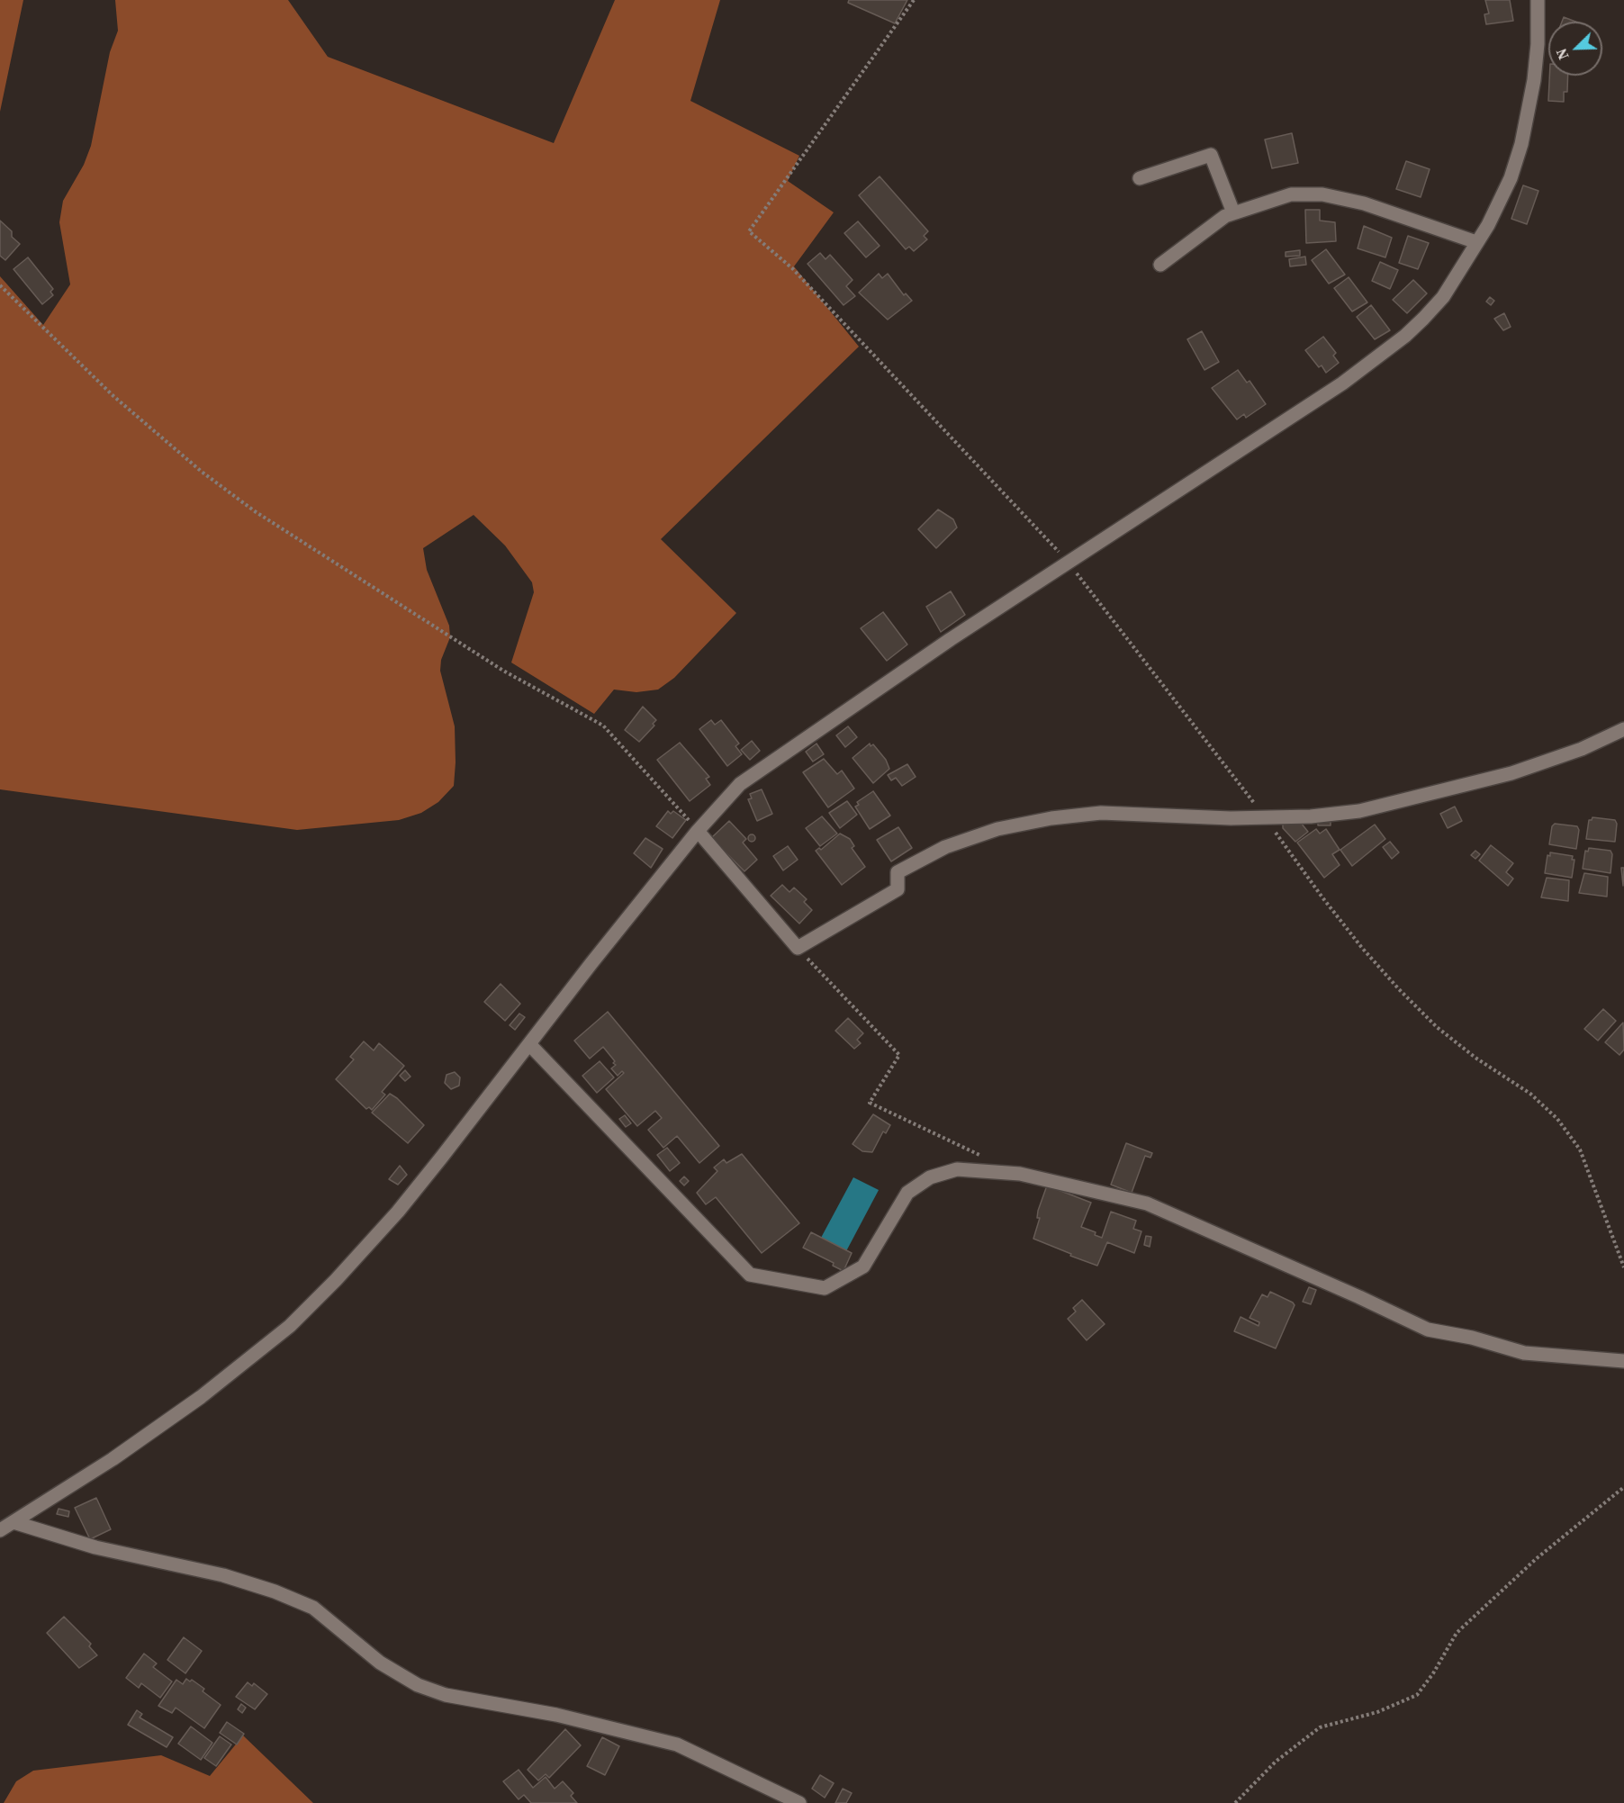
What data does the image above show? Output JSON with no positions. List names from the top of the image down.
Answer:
{
  "north": "bottom left"
}
